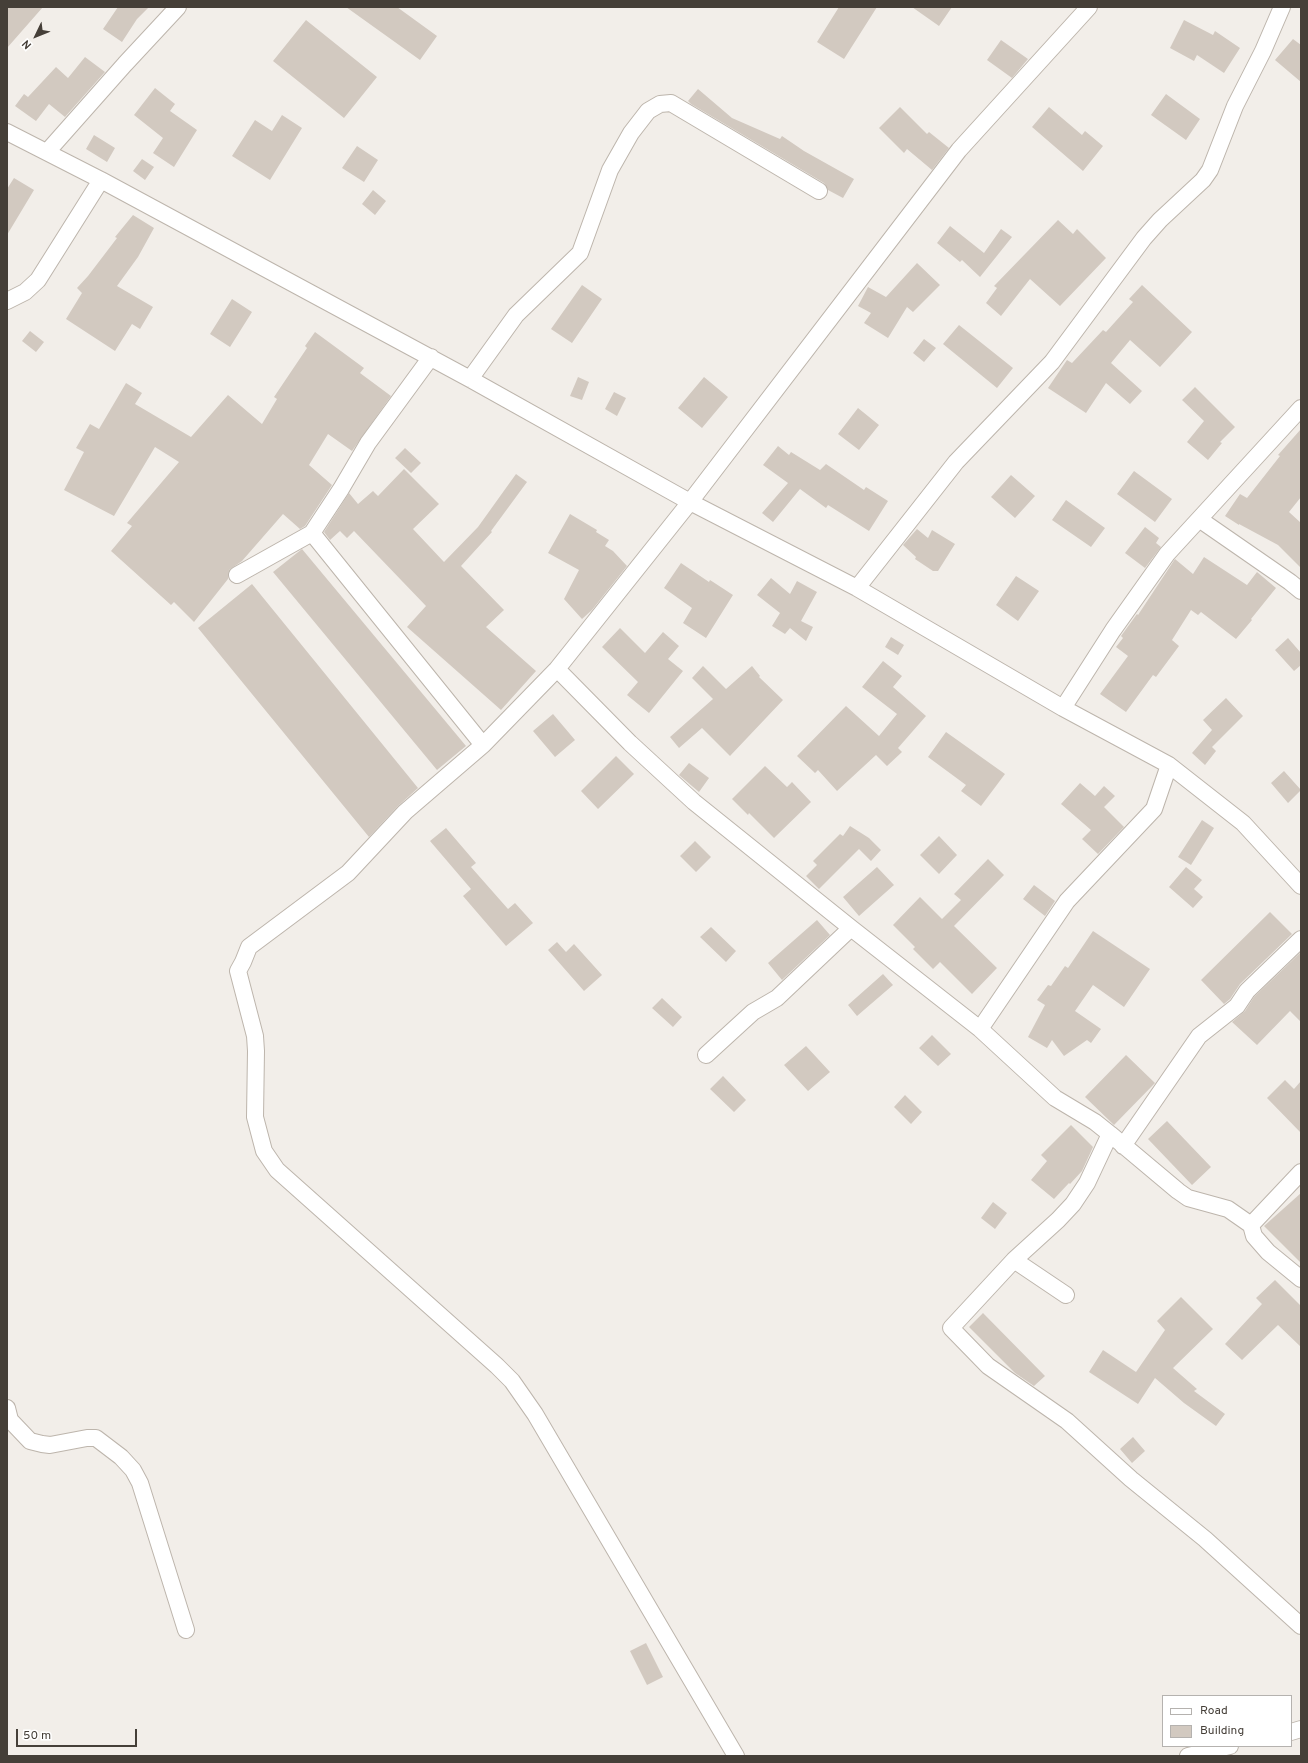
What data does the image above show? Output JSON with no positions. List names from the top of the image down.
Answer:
{
  "legend": ["Road", "Building"],
  "scale_bar": "50 m",
  "north": "bottom left"
}
